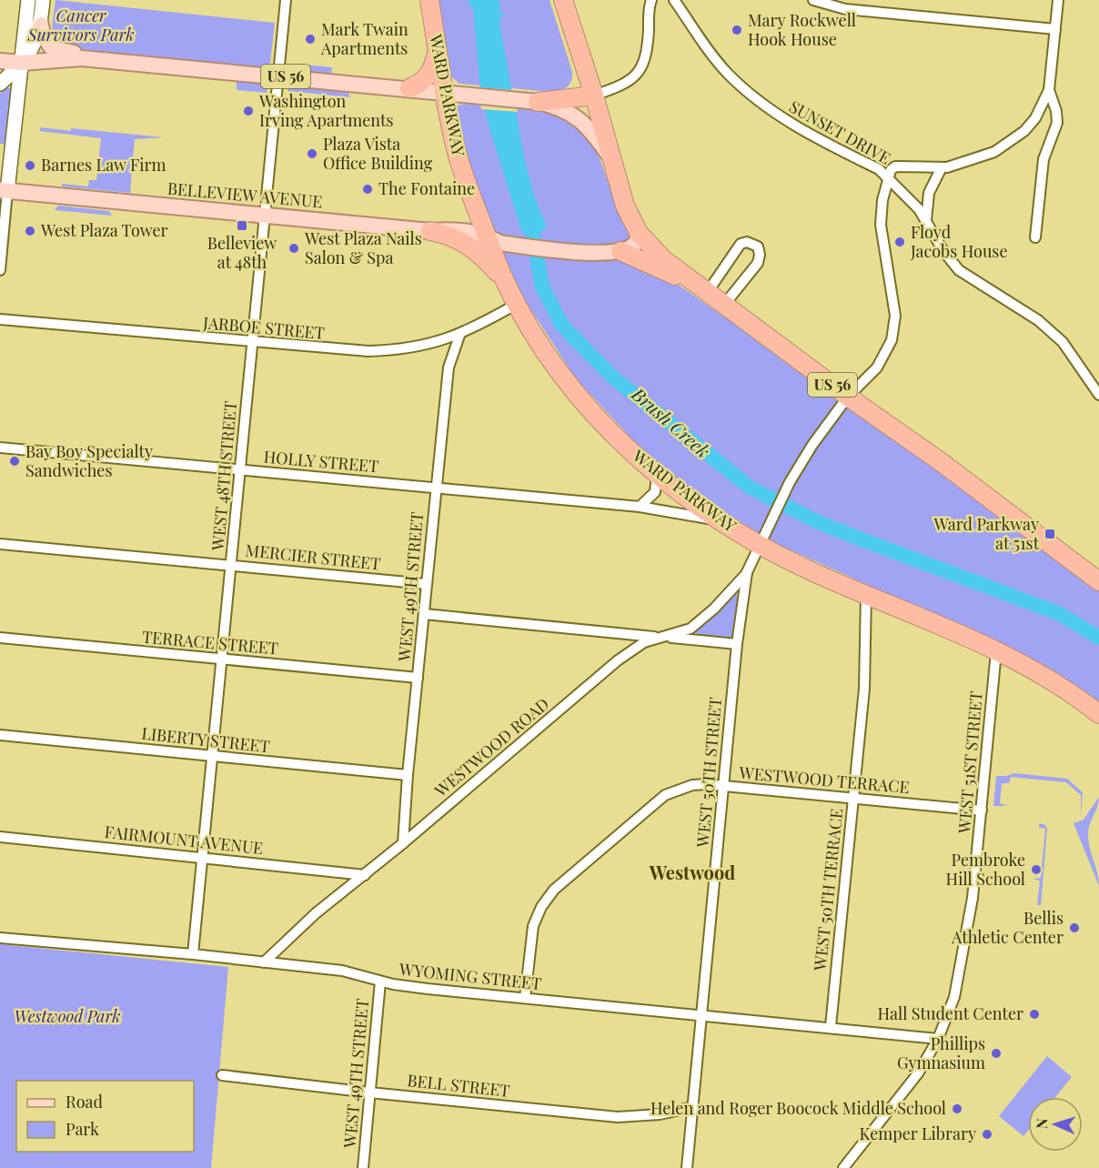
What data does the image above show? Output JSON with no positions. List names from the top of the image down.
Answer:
{
  "streets": {
    "highway": ["US 56", "WARD PARKWAY"],
    "main road": ["BELLEVIEW AVENUE"],
    "street": [
      "SUNSET DRIVE",
      "JARBOE STREET",
      "HOLLY STREET",
      "WEST 48TH STREET",
      "MERCIER STREET",
      "WEST 49TH STREET",
      "TERRACE STREET",
      "LIBERTY STREET",
      "WESTWOOD ROAD",
      "WEST 51ST STREET",
      "WEST 50TH STREET",
      "WESTWOOD TERRACE",
      "FAIRMOUNT AVENUE",
      "WEST 50TH TERRACE",
      "WYOMING STREET",
      "BELL STREET"
    ]
  },
  "crossings": [
    ["US 56", "WARD PARKWAY"],
    ["US 56", "WEST 48TH STREET"],
    ["US 56", "WEST 50TH STREET"],
    ["WARD PARKWAY", "BELLEVIEW AVENUE"],
    ["WARD PARKWAY", "JARBOE STREET"],
    ["WARD PARKWAY", "HOLLY STREET"],
    ["WARD PARKWAY", "WEST 51ST STREET"],
    ["WARD PARKWAY", "WEST 50TH STREET"],
    ["WARD PARKWAY", "WEST 50TH TERRACE"],
    ["SUNSET DRIVE", "WEST 50TH STREET"],
    ["BELLEVIEW AVENUE", "WEST 48TH STREET"],
    ["JARBOE STREET", "WEST 48TH STREET"],
    ["JARBOE STREET", "WEST 49TH STREET"],
    ["HOLLY STREET", "WEST 48TH STREET"],
    ["HOLLY STREET", "WEST 49TH STREET"],
    ["WEST 48TH STREET", "MERCIER STREET"],
    ["WEST 48TH STREET", "TERRACE STREET"],
    ["WEST 48TH STREET", "LIBERTY STREET"],
    ["WEST 48TH STREET", "FAIRMOUNT AVENUE"],
    ["WEST 48TH STREET", "WYOMING STREET"],
    ["MERCIER STREET", "WEST 49TH STREET"],
    ["WEST 49TH STREET", "TERRACE STREET"],
    ["WEST 49TH STREET", "LIBERTY STREET"],
    ["WEST 49TH STREET", "WESTWOOD ROAD"],
    ["WEST 49TH STREET", "WYOMING STREET"],
    ["WEST 49TH STREET", "BELL STREET"],
    ["WESTWOOD ROAD", "WEST 50TH STREET"],
    ["WESTWOOD ROAD", "FAIRMOUNT AVENUE"],
    ["WESTWOOD ROAD", "WYOMING STREET"],
    ["WEST 51ST STREET", "WESTWOOD TERRACE"],
    ["WEST 51ST STREET", "WYOMING STREET"],
    ["WEST 50TH STREET", "WESTWOOD TERRACE"],
    ["WEST 50TH STREET", "WYOMING STREET"],
    ["WEST 50TH STREET", "BELL STREET"],
    ["WESTWOOD TERRACE", "WEST 50TH TERRACE"],
    ["WESTWOOD TERRACE", "WYOMING STREET"],
    ["WEST 50TH TERRACE", "WYOMING STREET"]
  ],
  "districts": ["Westwood"],
  "water": ["Brush Creek"],
  "parks": ["Cancer Survivors Park", "Westwood Park"],
  "places": {
    "other": [
      "Mary Rockwell Hook House",
      "Mark Twain Apartments",
      "Washington Irving Apartments",
      "Plaza Vista Office Building",
      "Barnes Law Firm",
      "The Fontaine",
      "West Plaza Tower",
      "Floyd Jacobs House",
      "West Plaza Nails Salon & Spa",
      "Bay Boy Specialty Sandwiches",
      "Pembroke Hill School",
      "Bellis Athletic Center",
      "Hall Student Center",
      "Phillips Gymnasium",
      "Helen and Roger Boocock Middle School",
      "Kemper Library"
    ],
    "transit": ["Belleview at 48th", "Ward Parkway at 51st"]
  },
  "legend": ["Road", "Park"],
  "north": "left"
}
